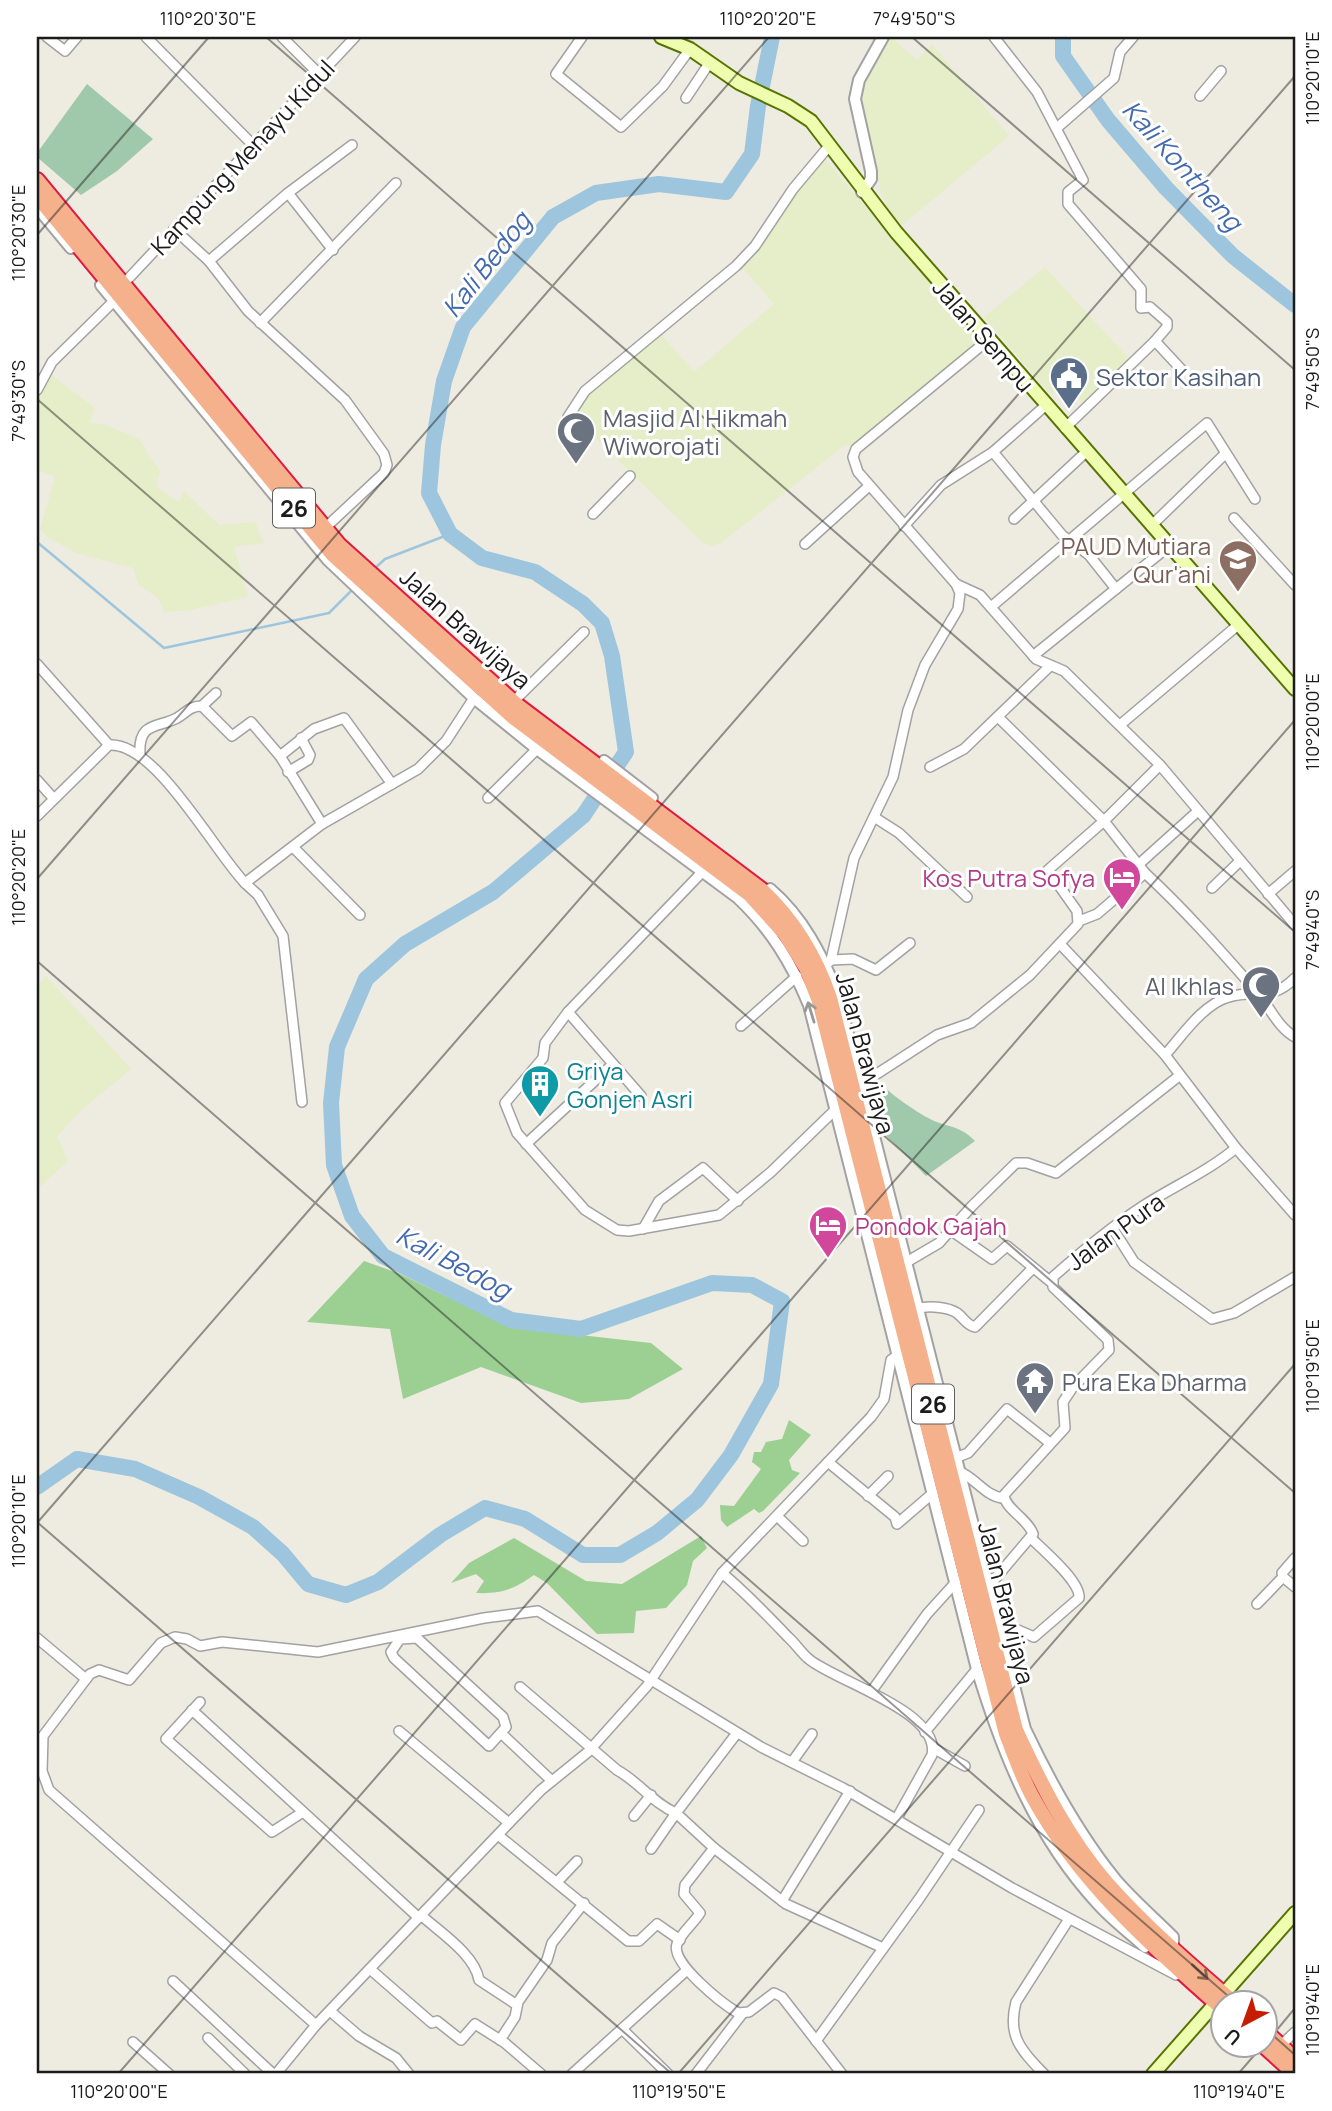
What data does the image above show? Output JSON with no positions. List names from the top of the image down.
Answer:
{
  "streets": {
    "highway": ["26", "Jalan Brawijaya"],
    "main road": ["Jalan Sempu"],
    "street": ["Kampung Menayu Kidul", "Jalan Pura"]
  },
  "water": ["Kali Kontheng", "Kali Bedog"],
  "places": {
    "public building": ["Sektor Kasihan"],
    "mosque": ["Masjid Al Hikmah Wiworojati", "Al Ikhlas"],
    "school or university": ["PAUD Mutiara Qur'ani"],
    "hotel": ["Kos Putra Sofya", "Pondok Gajah"],
    "building": ["Griya Gonjen Asri"],
    "temple": ["Pura Eka Dharma"]
  },
  "north": "bottom left",
  "coordinates": [
    "110°20'30\"E",
    "110°20'20\"E",
    "7°49'50\"S",
    "110°20'10\"E",
    "7°49'30\"S",
    "110°20'00\"E",
    "7°49'40\"S",
    "110°19'50\"E",
    "110°19'40\"E"
  ]
}
